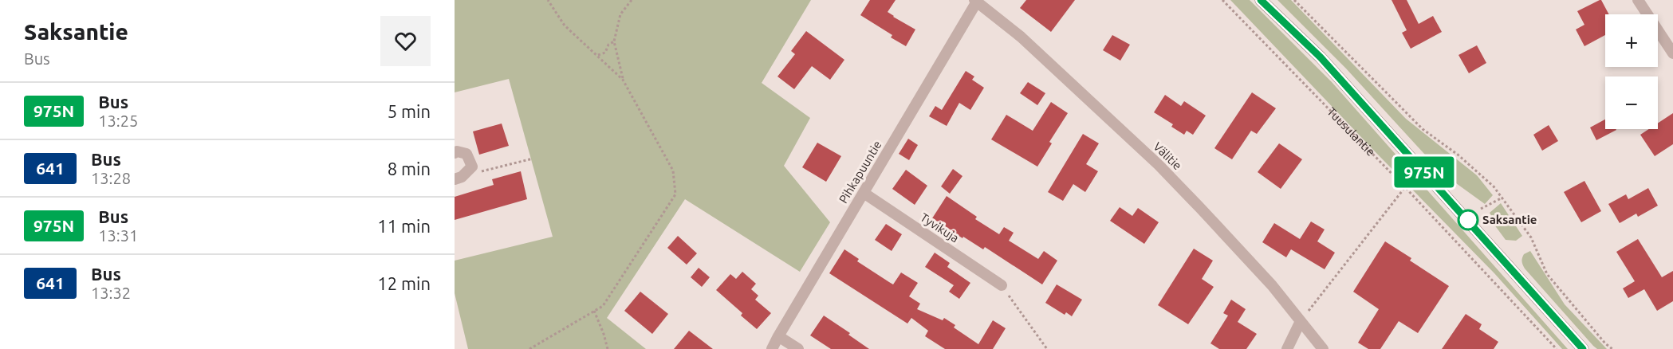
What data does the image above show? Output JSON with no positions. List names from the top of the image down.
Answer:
{
  "streets": {
    "street": ["Välitie", "Pihkapuuntie", "Tyvikuja"],
    "path": ["Tuusulantie"]
  },
  "crossings": [
    ["Välitie", "Pihkapuuntie"],
    ["Pihkapuuntie", "Tyvikuja"]
  ],
  "places": ["Saksantie"],
  "lines": ["bus line 975N"],
  "page": {
    "heading": ["Saksantie", "Bus"],
    "on_map": "975N",
    "map_buttons": ["+", "−"],
    "list": [
      {
        "mark": "975N",
        "name": "Bus",
        "note": "13:25",
        "value": "5 min"
      },
      {
        "mark": "641",
        "name": "Bus",
        "note": "13:28",
        "value": "8 min"
      },
      {
        "mark": "975N",
        "name": "Bus",
        "note": "13:31",
        "value": "11 min"
      },
      {
        "mark": "641",
        "name": "Bus",
        "note": "13:32",
        "value": "12 min"
      }
    ]
  }
}
